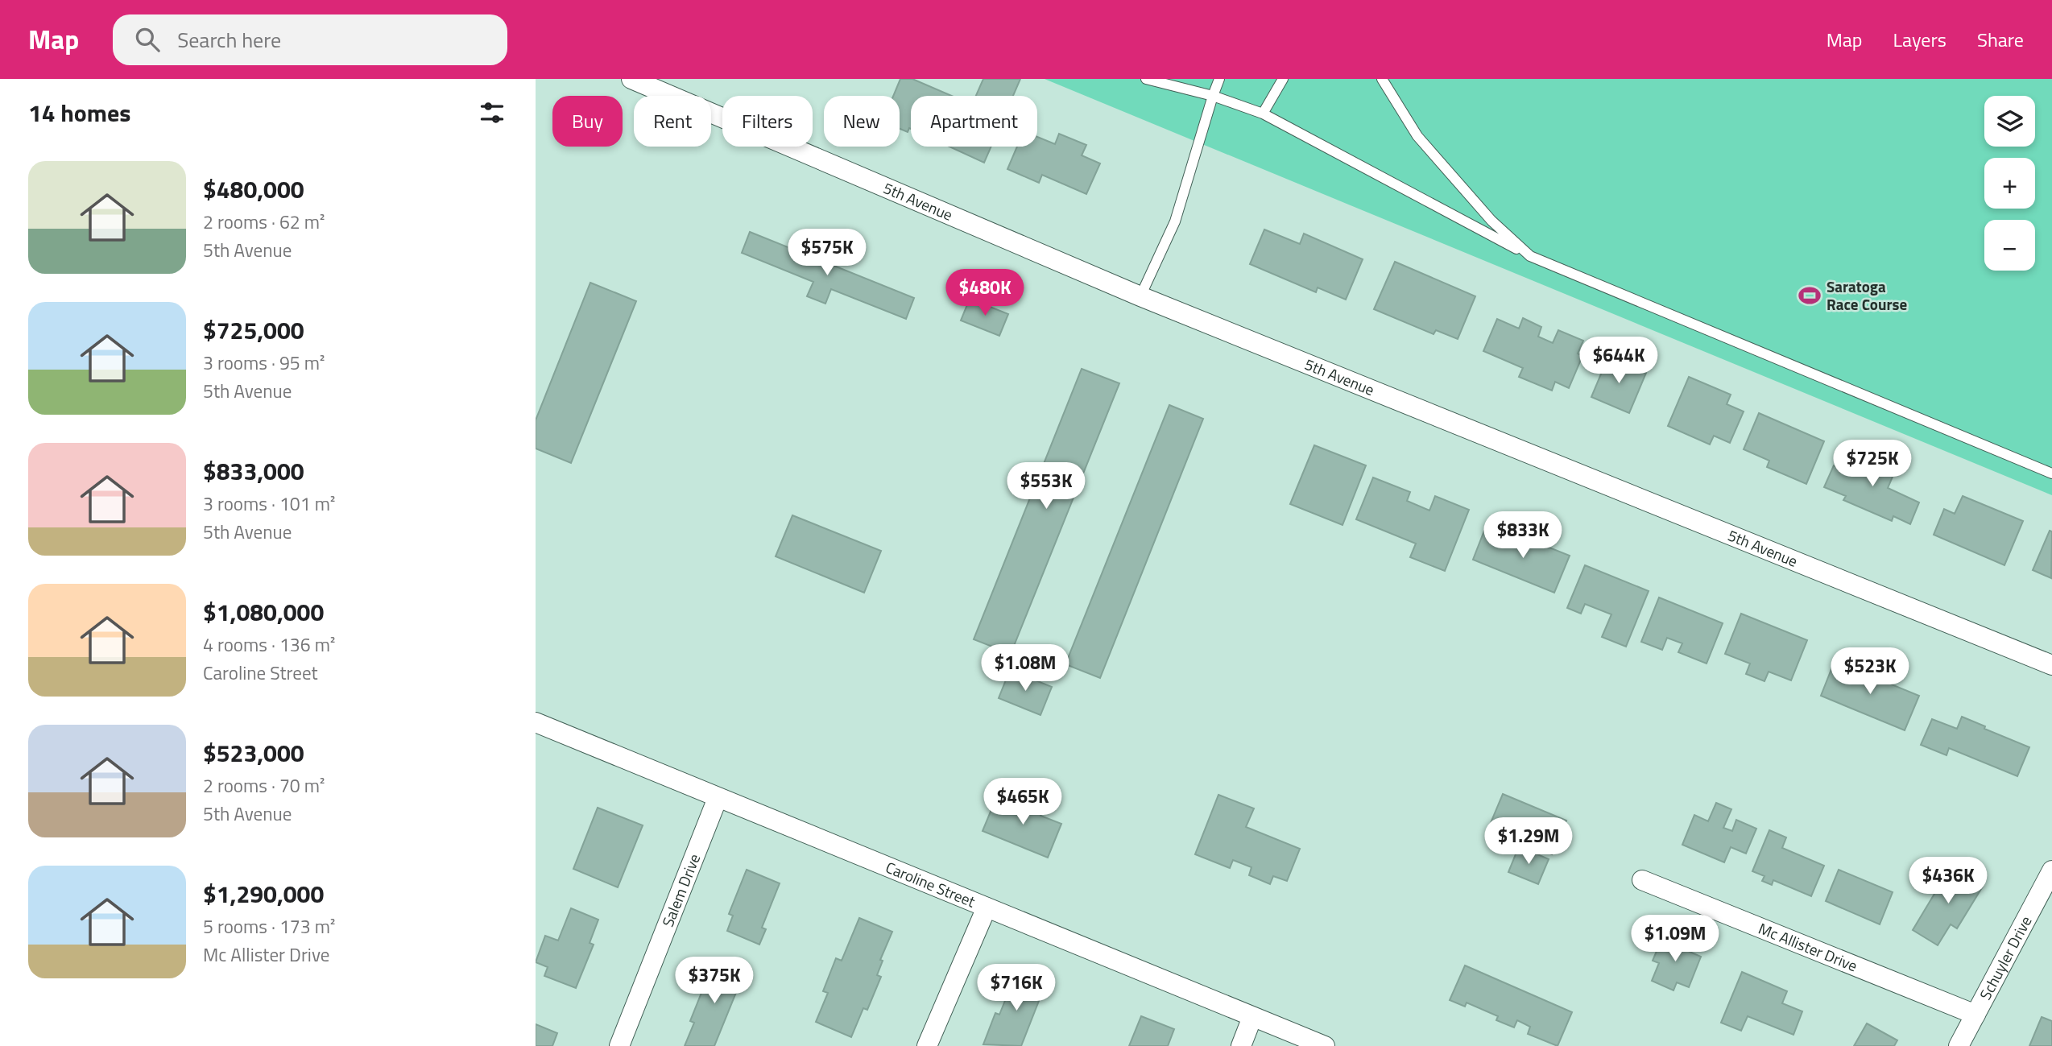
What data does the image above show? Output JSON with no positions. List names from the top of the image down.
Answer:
{
  "streets": {
    "street": [
      "5th Avenue",
      "Caroline Street",
      "Salem Drive",
      "Mc Allister Drive",
      "Schuyler Drive"
    ]
  },
  "crossings": [
    ["Caroline Street", "Salem Drive"],
    ["Mc Allister Drive", "Schuyler Drive"]
  ],
  "places": {
    "sports": ["Saratoga Race Course"]
  },
  "page": {
    "header": "Map",
    "search": "Search here",
    "nav": ["Map", "Layers", "Share"],
    "heading": "14 homes",
    "map_buttons": ["+", "−"],
    "chip": [
      "Buy",
      "Rent",
      "Filters",
      "New",
      "Apartment"
    ],
    "list": [
      {
        "name": "$480,000",
        "note": "2 rooms · 62 m² · 5th Avenue"
      },
      {
        "name": "$725,000",
        "note": "3 rooms · 95 m² · 5th Avenue"
      },
      {
        "name": "$833,000",
        "note": "3 rooms · 101 m² · 5th Avenue"
      },
      {
        "name": "$1,080,000",
        "note": "4 rooms · 136 m² · Caroline Street"
      },
      {
        "name": "$523,000",
        "note": "2 rooms · 70 m² · 5th Avenue"
      },
      {
        "name": "$1,290,000",
        "note": "5 rooms · 173 m² · Mc Allister Drive"
      }
    ],
    "price": [
      "$575K",
      "$480K",
      "$644K",
      "$725K",
      "$553K",
      "$833K",
      "$1.08M",
      "$523K",
      "$465K",
      "$1.29M",
      "$436K",
      "$1.09M",
      "$375K",
      "$716K"
    ]
  }
}
